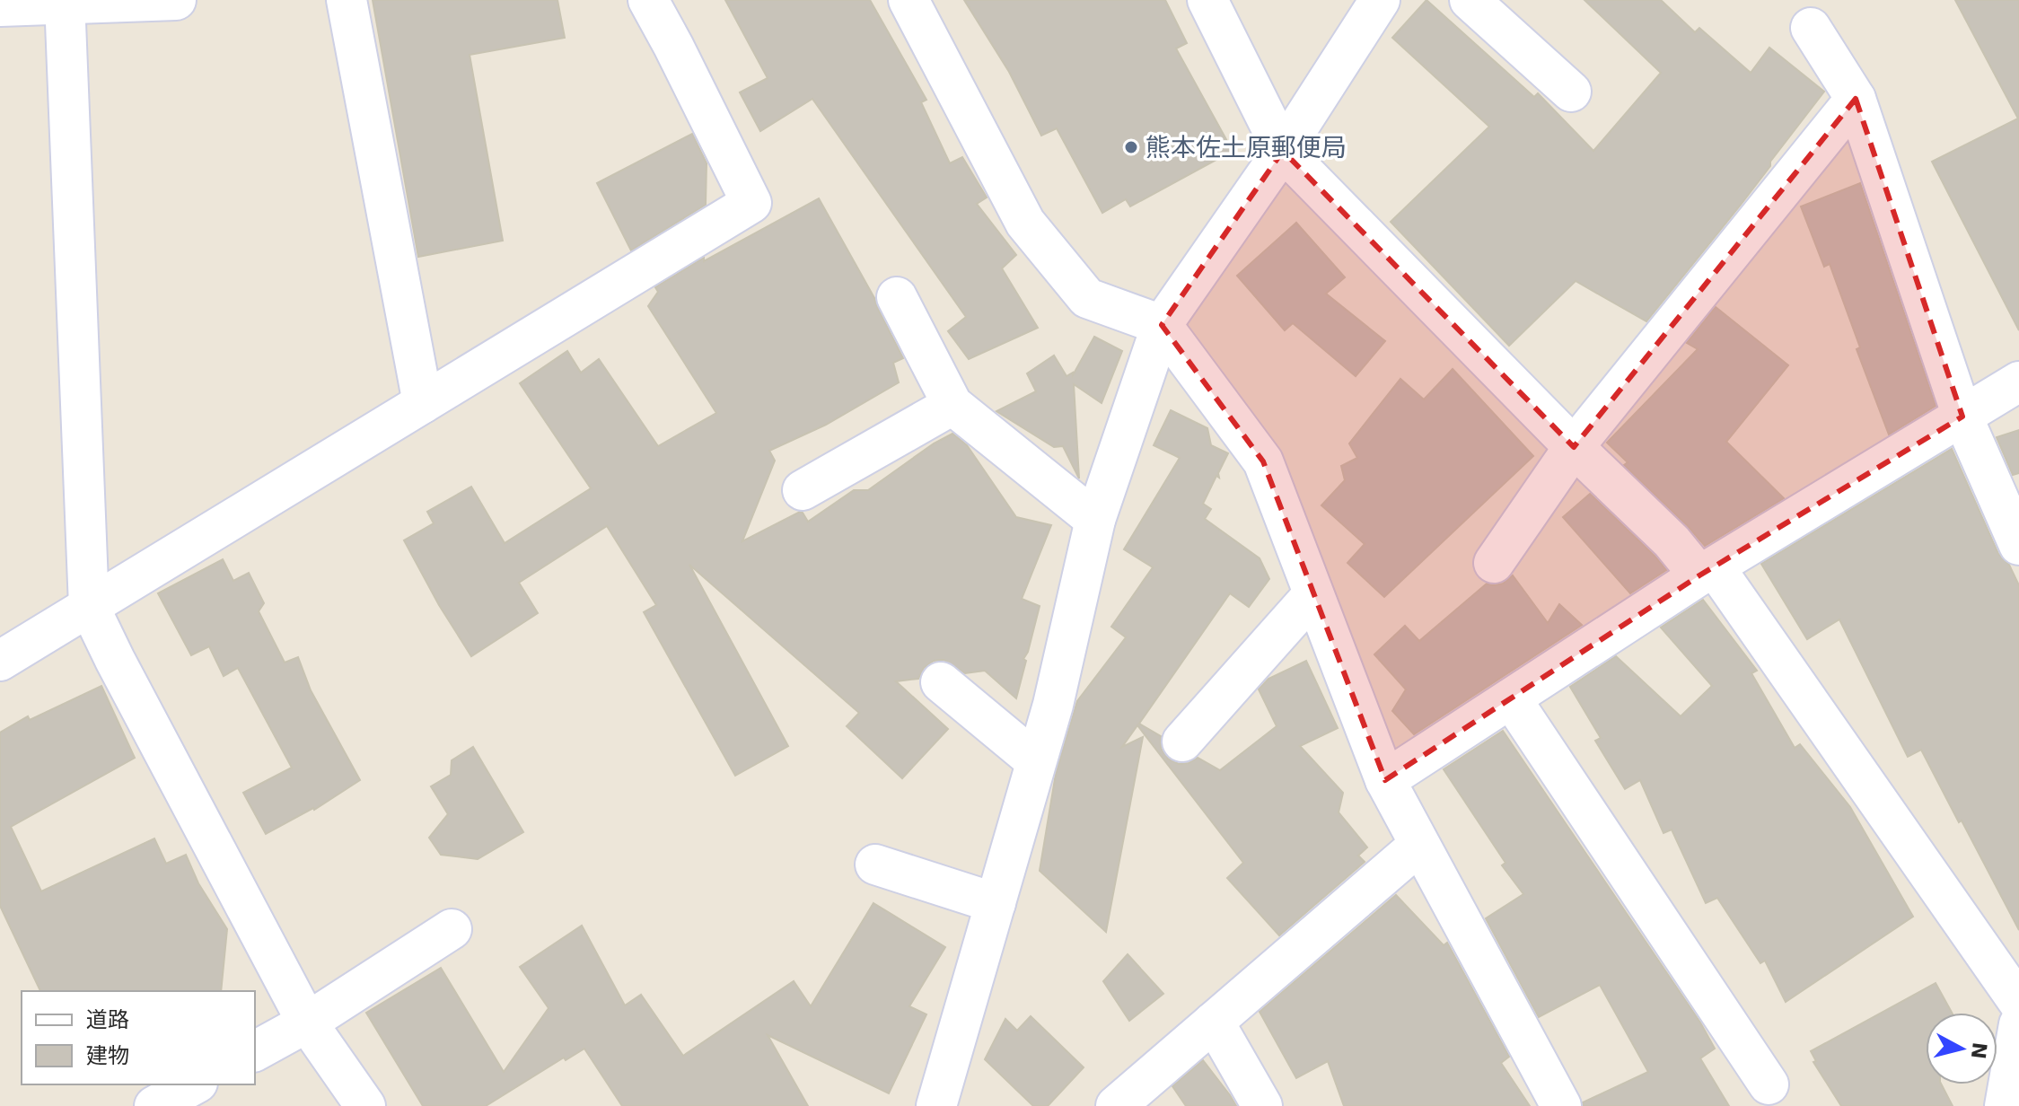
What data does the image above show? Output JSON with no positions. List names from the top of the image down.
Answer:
{
  "places": ["熊本佐土原郵便局"],
  "legend": ["道路", "建物"],
  "north": "right"
}
